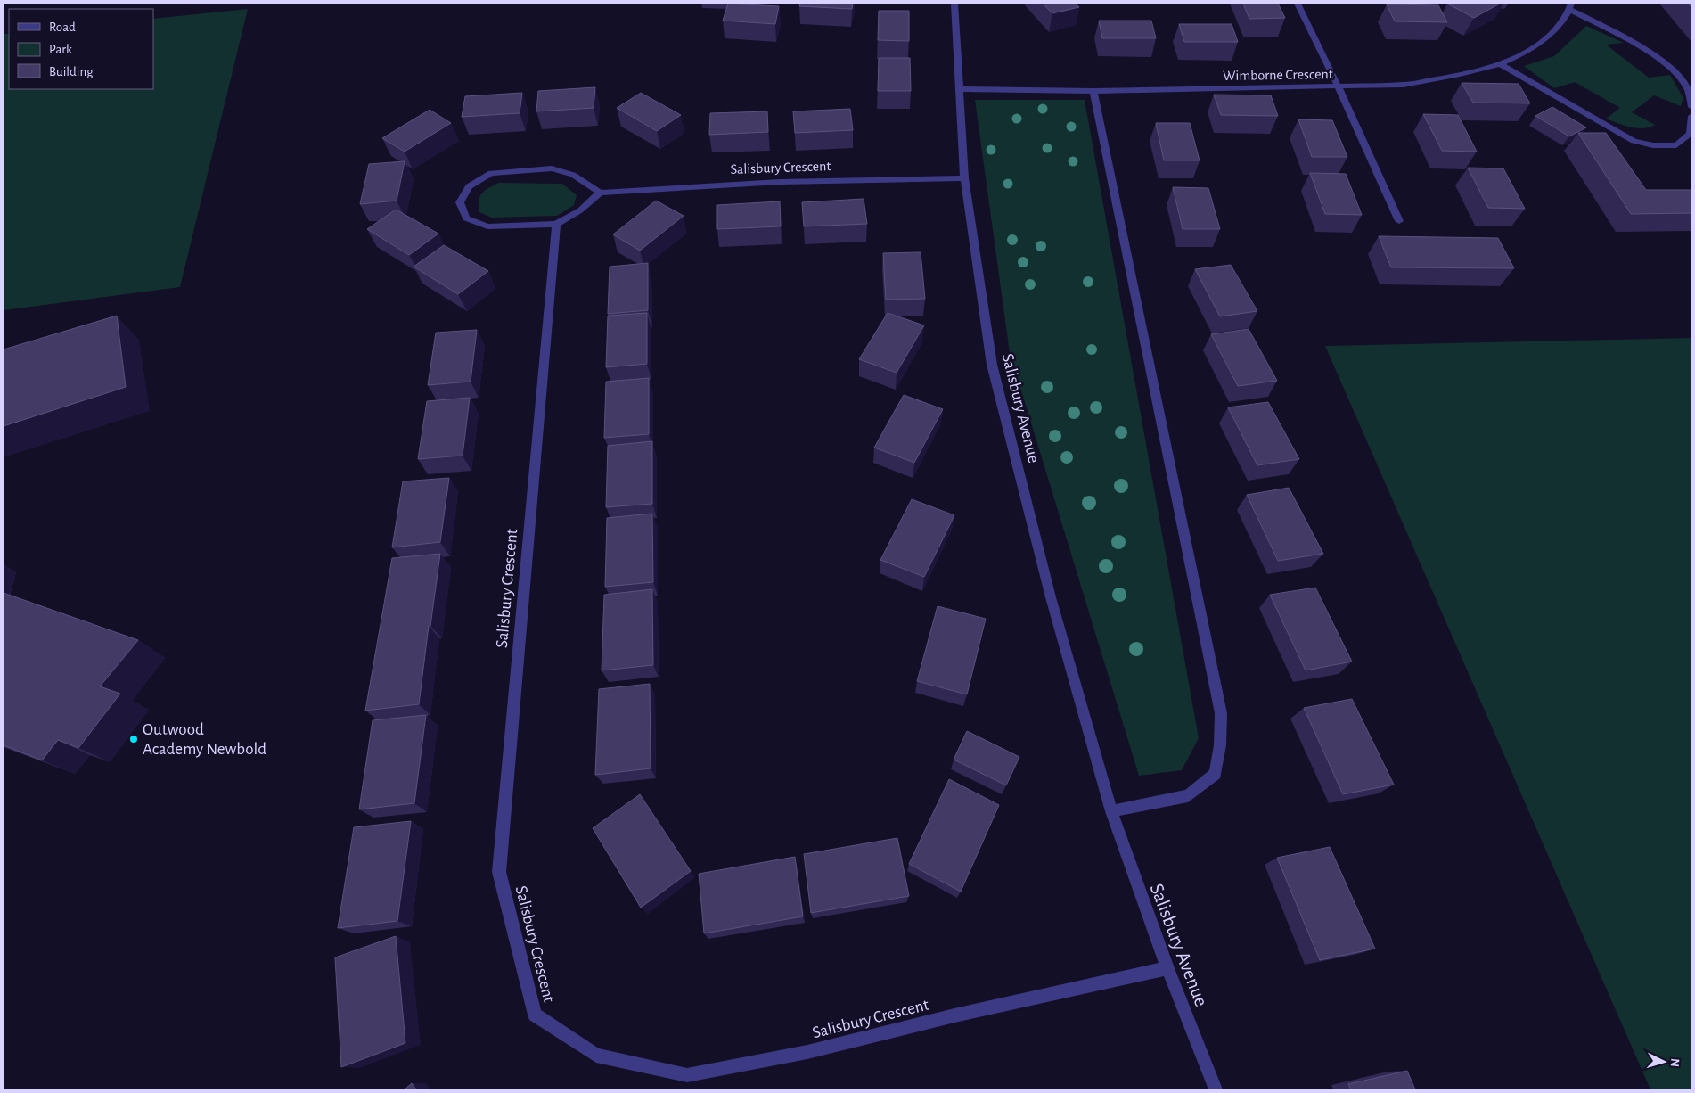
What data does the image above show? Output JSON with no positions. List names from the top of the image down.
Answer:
{
  "streets": {
    "street": ["Wimborne Crescent", "Salisbury Crescent", "Salisbury Avenue"]
  },
  "crossings": [
    ["Wimborne Crescent", "Salisbury Avenue"],
    ["Salisbury Crescent", "Salisbury Avenue"]
  ],
  "places": ["Outwood Academy Newbold"],
  "legend": ["Road", "Park", "Building"],
  "north": "right"
}
